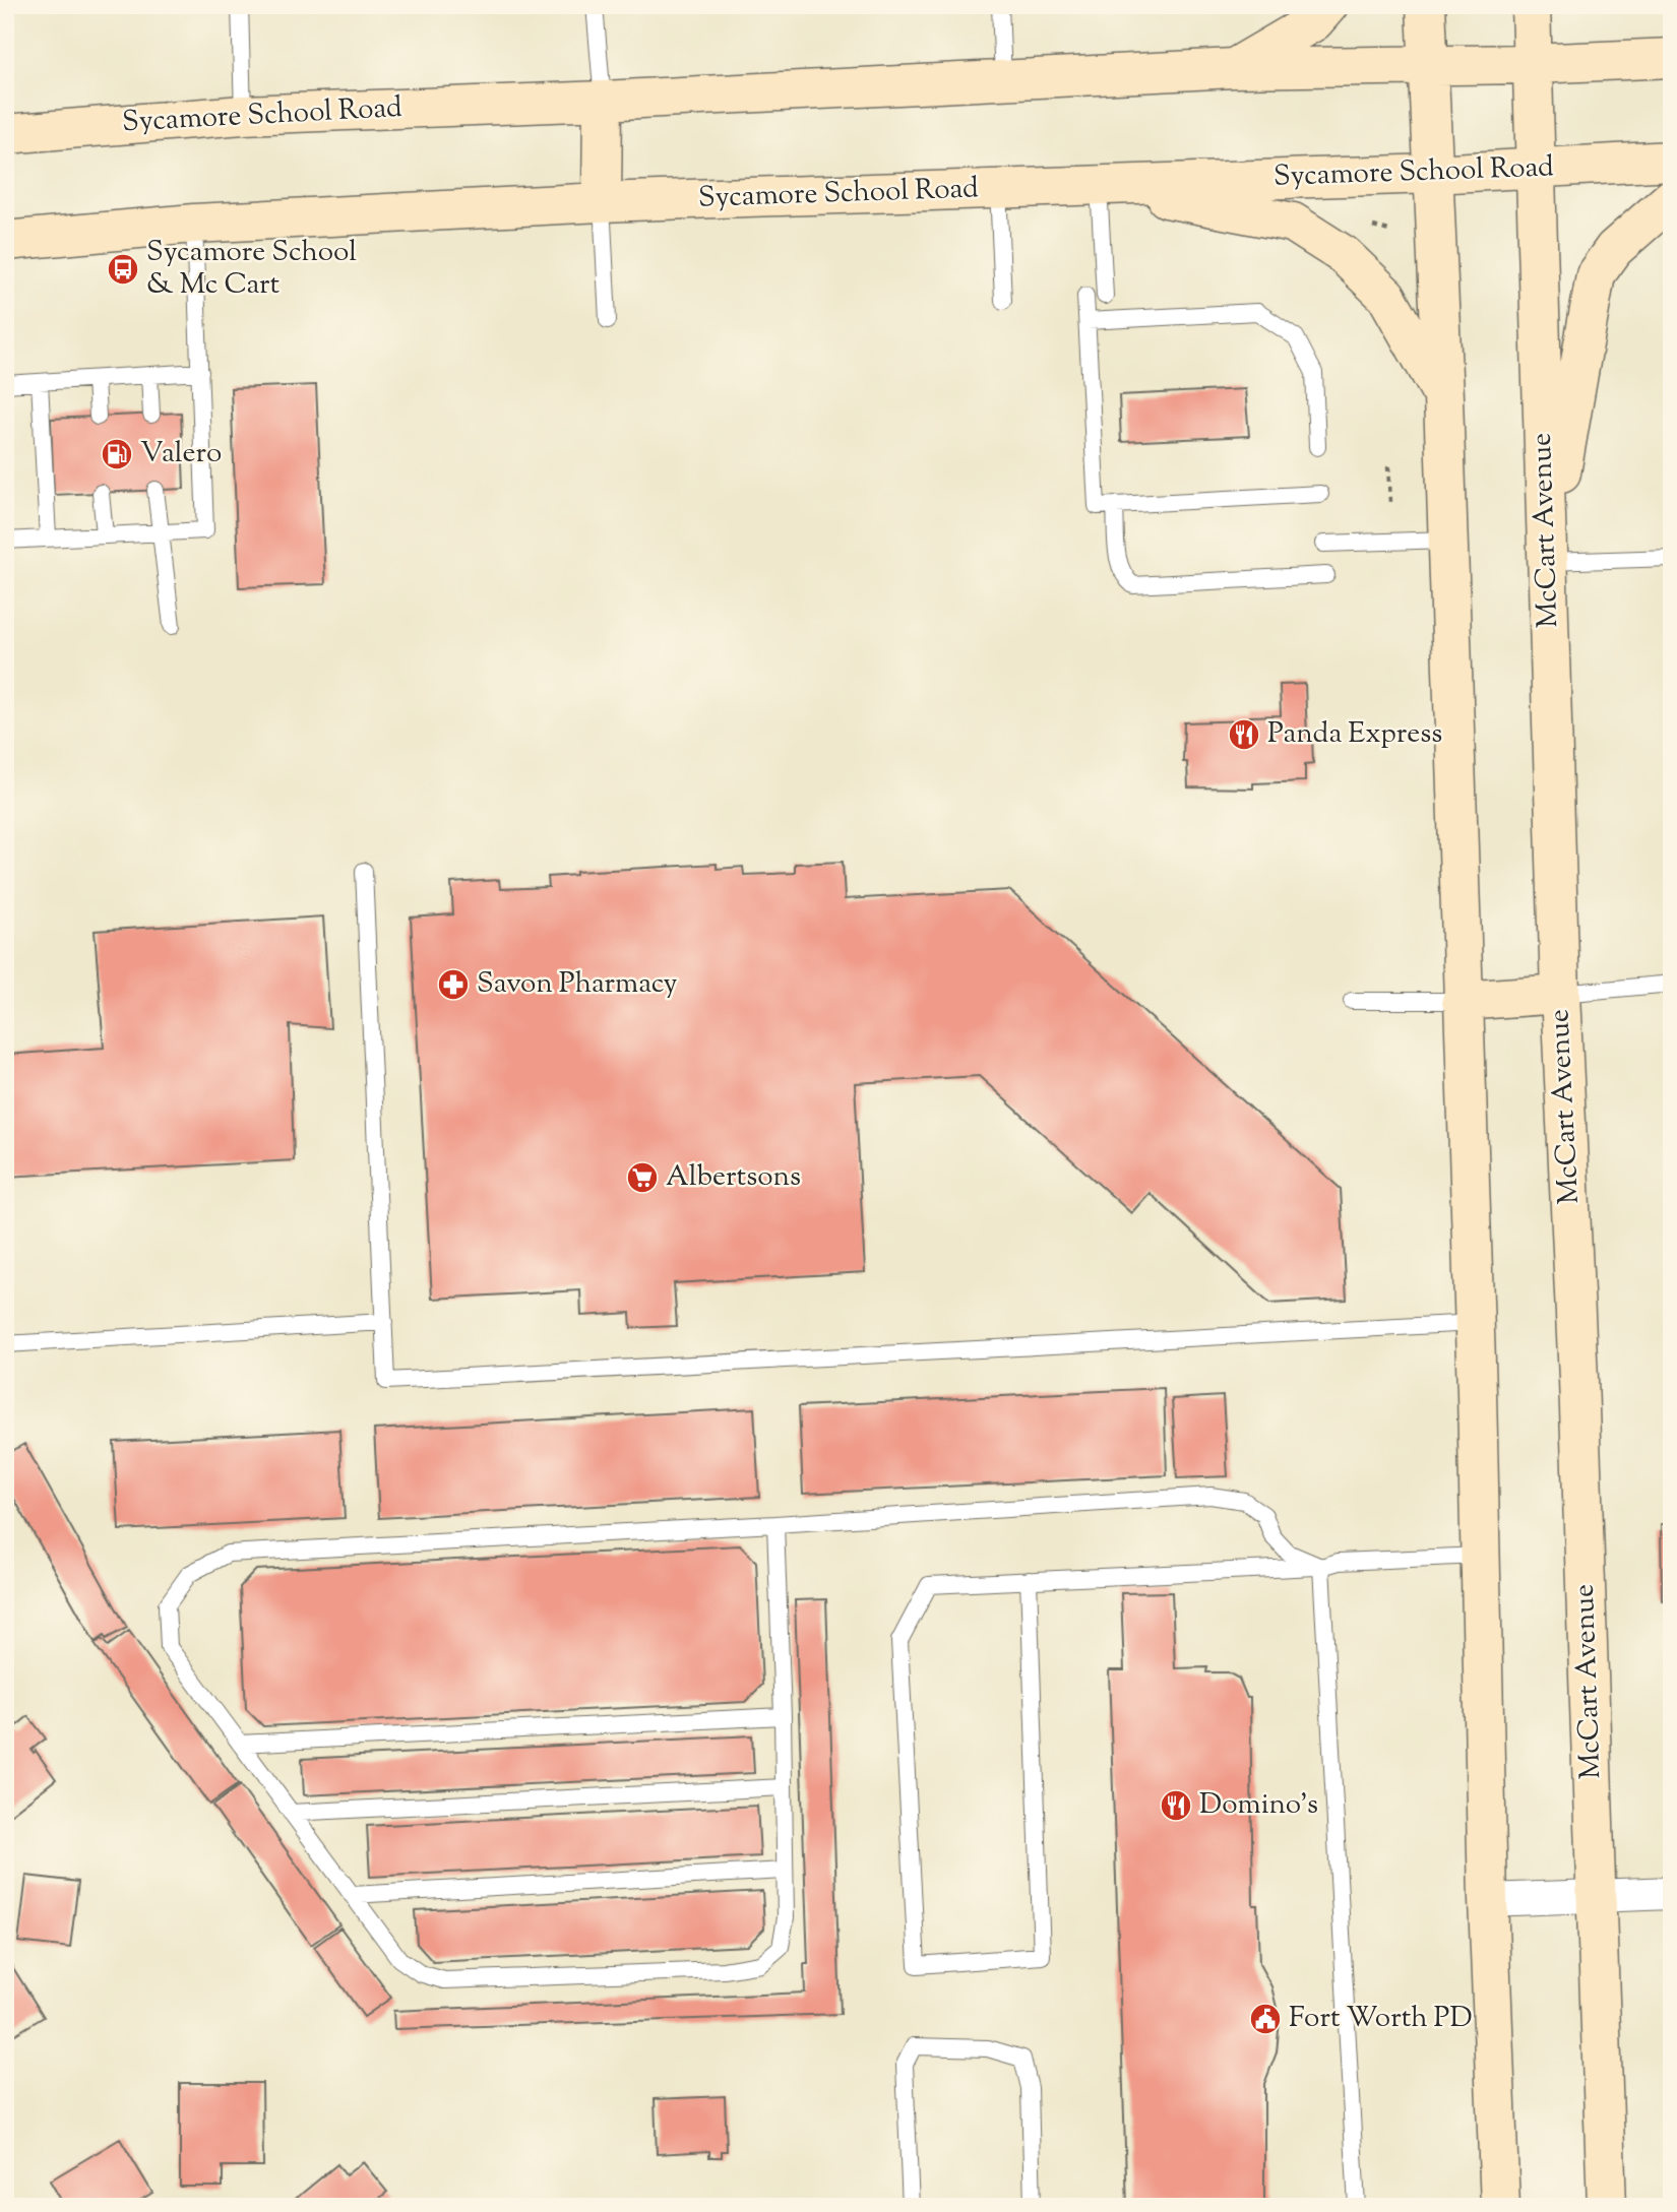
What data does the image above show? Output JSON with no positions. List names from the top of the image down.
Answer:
{
  "streets": {
    "main road": ["Sycamore School Road", "McCart Avenue"]
  },
  "crossings": [
    ["Sycamore School Road", "McCart Avenue"]
  ],
  "places": {
    "bus stop": ["Sycamore School & Mc Cart"],
    "fuel station": ["Valero"],
    "restaurant": ["Panda Express", "Domino's"],
    "pharmacy": ["Savon Pharmacy"],
    "supermarket": ["Albertsons"],
    "public building": ["Fort Worth PD"]
  }
}
